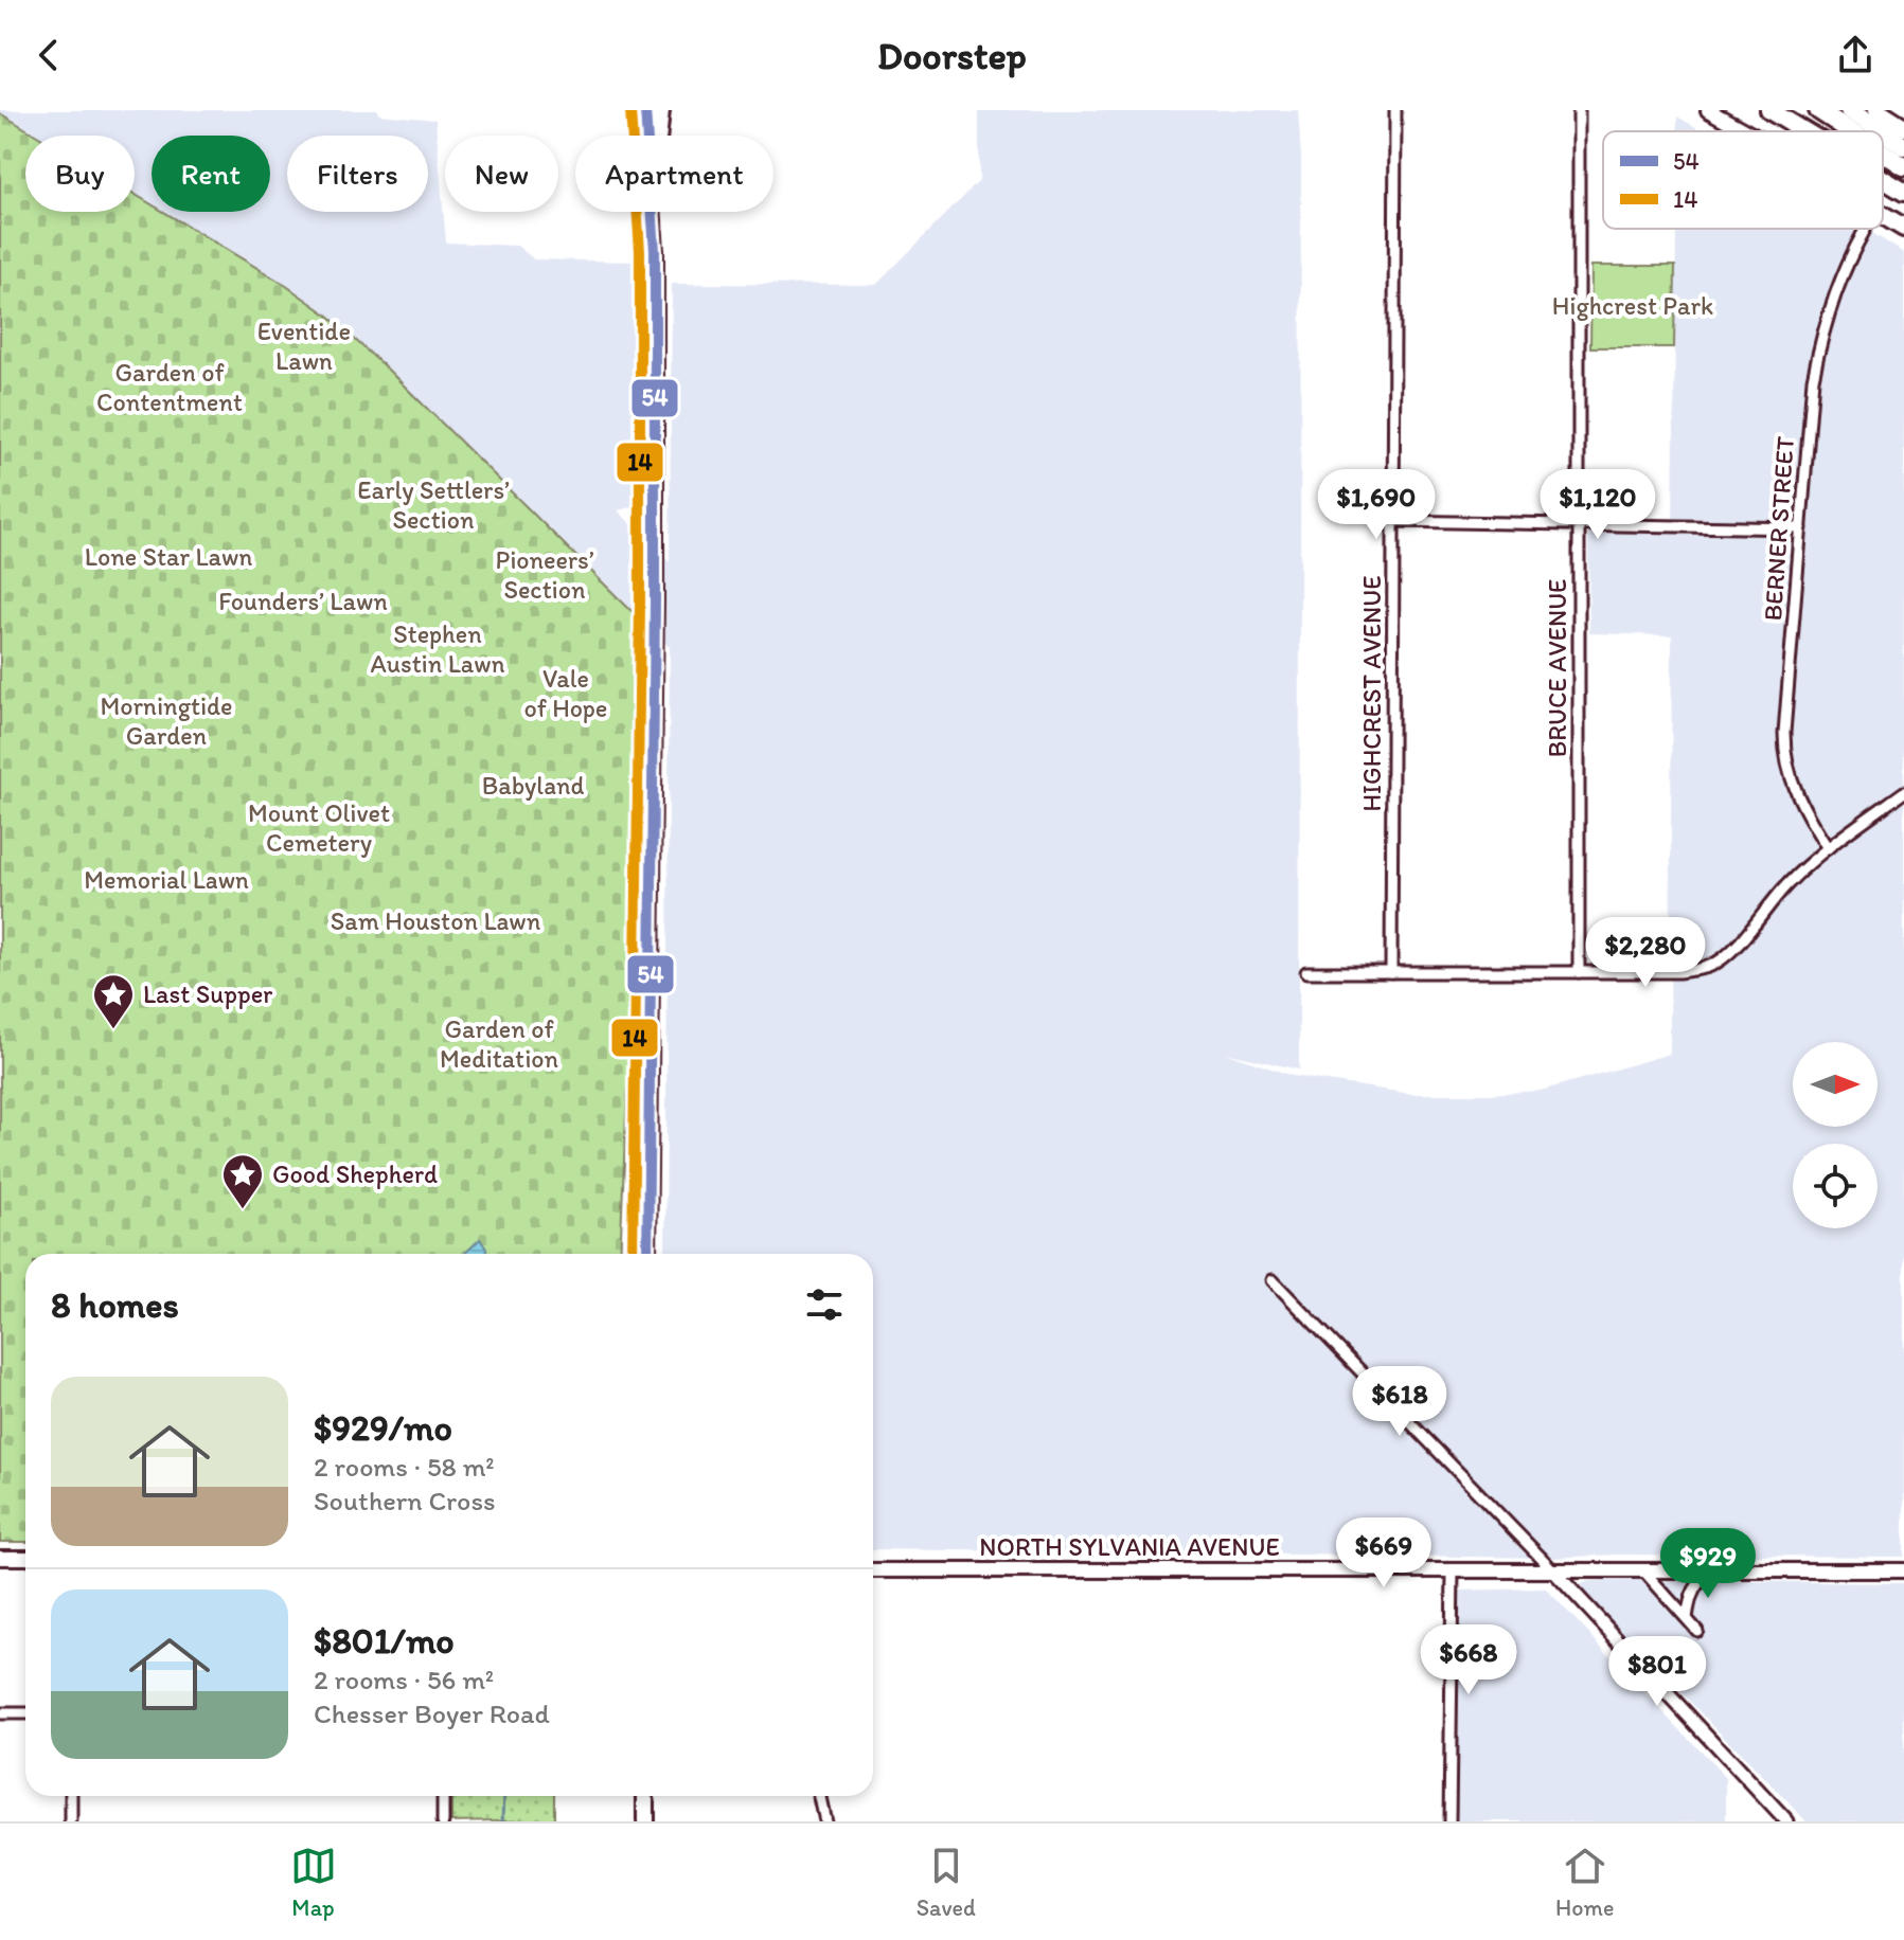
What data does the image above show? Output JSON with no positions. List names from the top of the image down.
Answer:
{
  "streets": {
    "main road": ["NORTH SYLVANIA AVENUE"],
    "street": ["BERNER STREET", "BRUCE AVENUE", "HIGHCREST AVENUE"]
  },
  "parks": [
    "Highcrest Park",
    "Eventide Lawn",
    "Garden of Contentment",
    "Early Settlers’ Section",
    "Lone Star Lawn",
    "Pioneers’ Section",
    "Founders’ Lawn",
    "Stephen Austin Lawn",
    "Vale of Hope",
    "Morningtide Garden",
    "Babyland",
    "Mount Olivet Cemetery",
    "Memorial Lawn",
    "Sam Houston Lawn",
    "Garden of Meditation"
  ],
  "places": {
    "place": ["Last Supper", "Good Shepherd"]
  },
  "lines": ["transit line 54", "transit line 14"],
  "legend": ["54", "14"],
  "north": "right",
  "page": {
    "header": "Doorstep",
    "chip": [
      "Buy",
      "Rent",
      "Filters",
      "New",
      "Apartment"
    ],
    "price": [
      "$1,690",
      "$1,120",
      "$2,280",
      "$618",
      "$669",
      "$929",
      "$668",
      "$801"
    ],
    "heading": "8 homes",
    "list": [
      {
        "name": "$929/mo",
        "note": "2 rooms · 58 m² · Southern Cross"
      },
      {
        "name": "$801/mo",
        "note": "2 rooms · 56 m² · Chesser Boyer Road"
      }
    ],
    "tabs": ["Map", "Saved", "Home"]
  }
}
